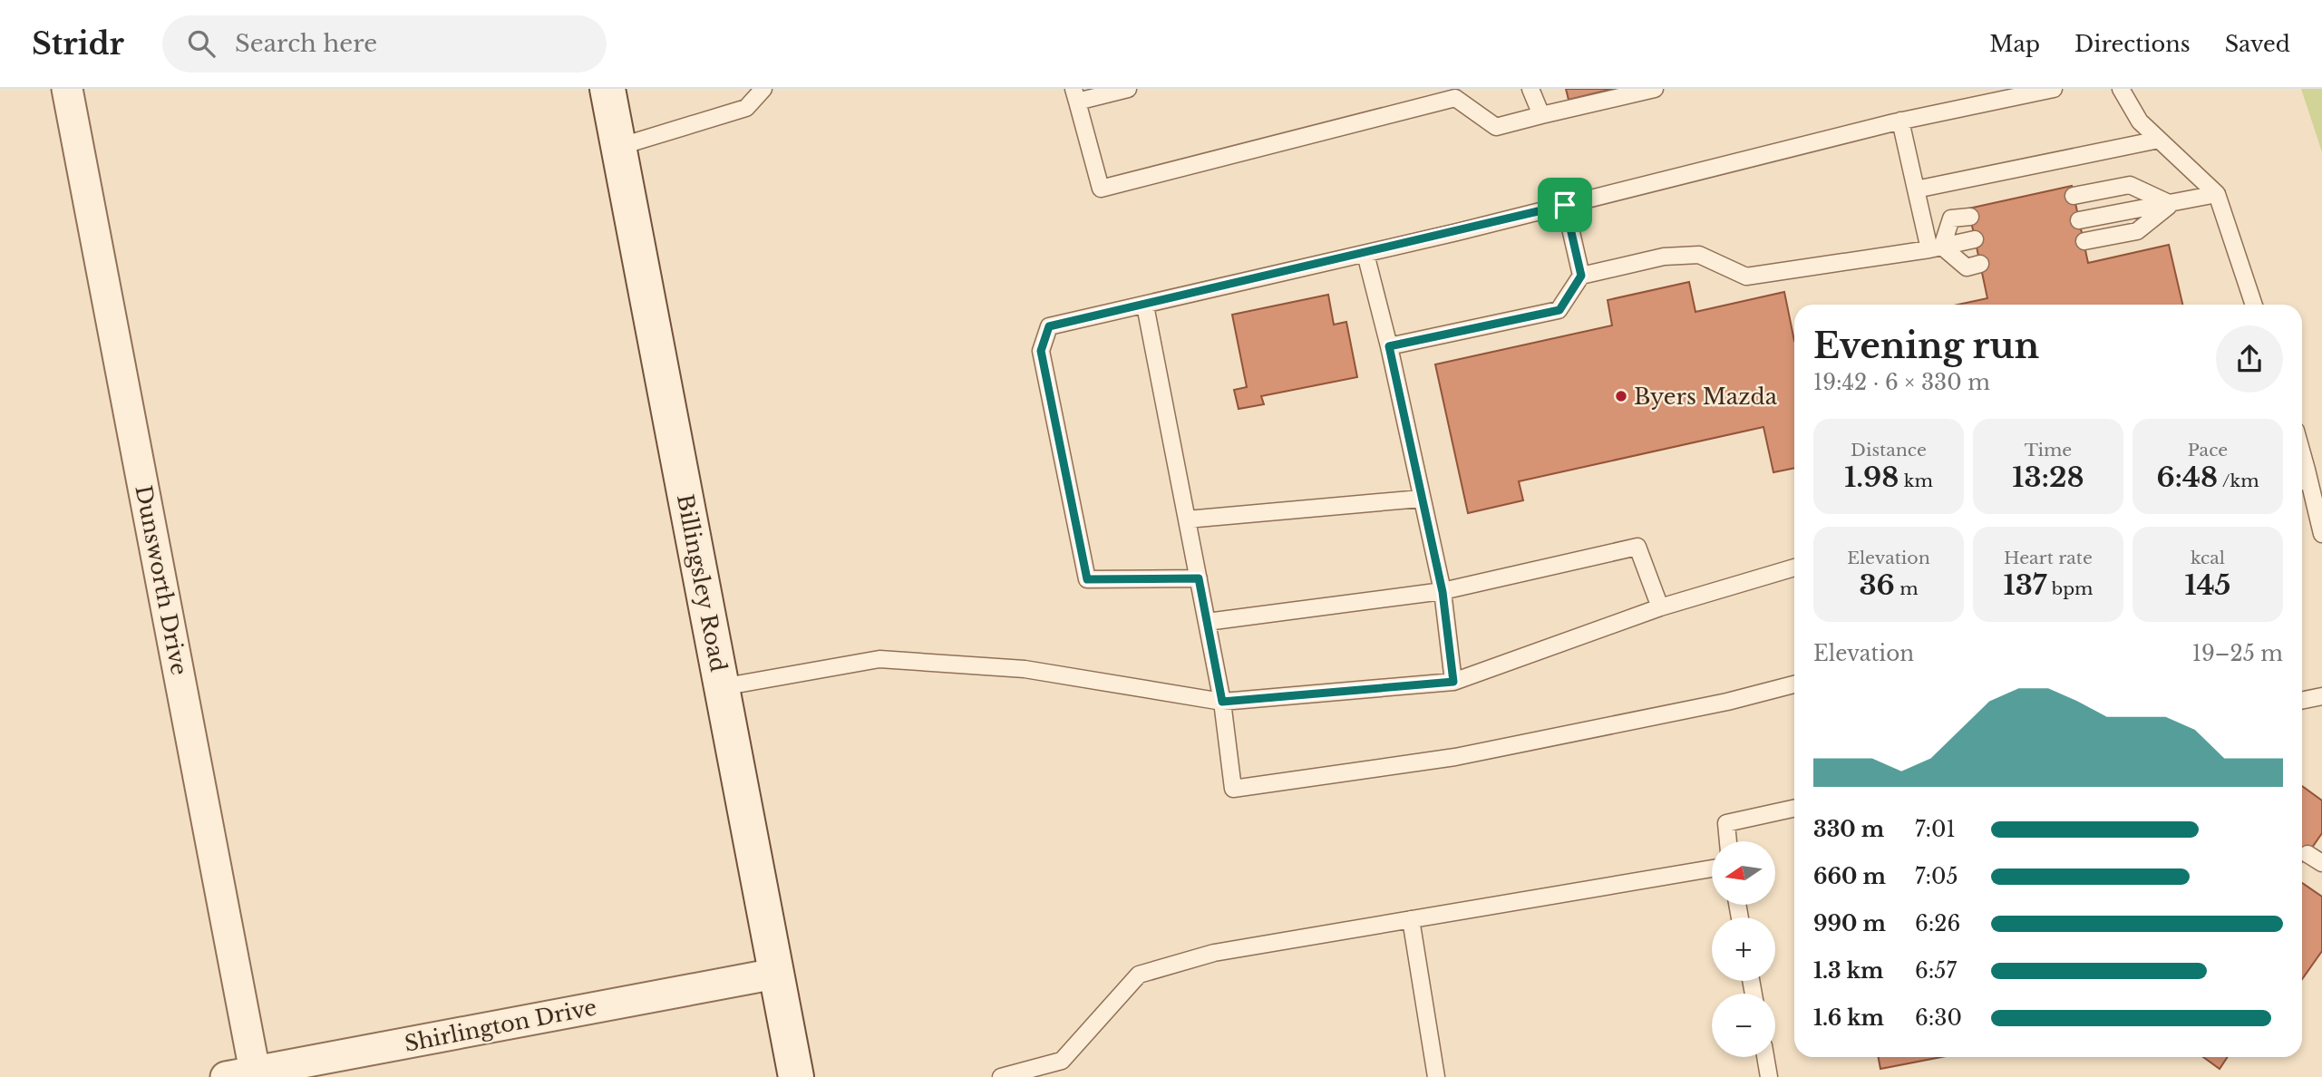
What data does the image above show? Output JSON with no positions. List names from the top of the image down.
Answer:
{
  "streets": {
    "street": ["Dunsworth Drive", "Billingsley Road", "Shirlington Drive"]
  },
  "crossings": [
    ["Dunsworth Drive", "Shirlington Drive"],
    ["Billingsley Road", "Shirlington Drive"]
  ],
  "places": ["Byers Mazda"],
  "north": "left",
  "page": {
    "header": "Stridr",
    "search": "Search here",
    "nav": ["Map", "Directions", "Saved"],
    "heading": ["Evening run", "19:42 · 6 × 330 m"],
    "stats": [
      ["Distance", "1.98 km"],
      ["Time", "13:28"],
      ["Pace", "6:48 /km"],
      ["Elevation", "36 m"],
      ["Heart rate", "137 bpm"],
      ["kcal", "145"]
    ],
    "chart": ["Elevation", "19–25 m"],
    "list": [
      {
        "name": "330 m",
        "note": "7:01"
      },
      {
        "name": "660 m",
        "note": "7:05"
      },
      {
        "name": "990 m",
        "note": "6:26"
      },
      {
        "name": "1.3 km",
        "note": "6:57"
      },
      {
        "name": "1.6 km",
        "note": "6:30"
      }
    ],
    "map_buttons": ["+", "−"]
  }
}
